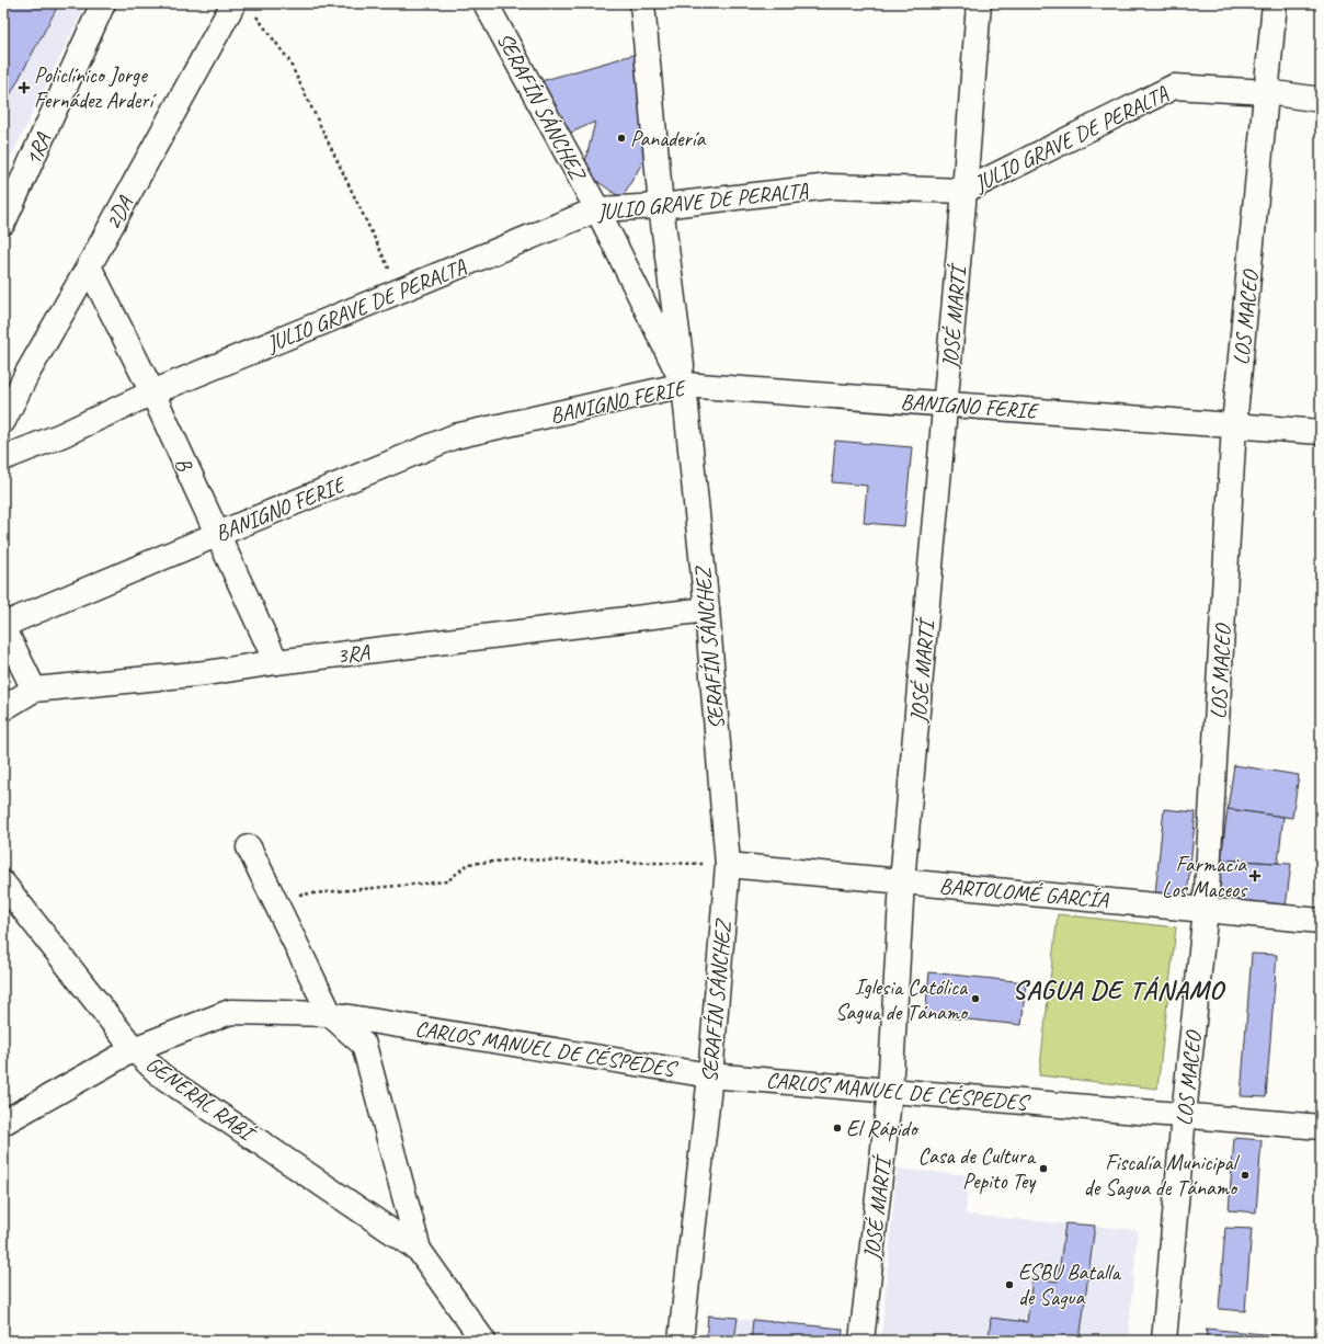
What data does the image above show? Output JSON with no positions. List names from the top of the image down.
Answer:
{
  "streets": {
    "street": [
      "SERAFÍN SÁNCHEZ",
      "JULIO GRAVE DE PERALTA",
      "1RA",
      "2DA",
      "JOSÉ MARTÍ",
      "LOS MACEO",
      "BANIGNO FERIE",
      "B",
      "3RA",
      "BARTOLOMÉ GARCÍA",
      "CARLOS MANUEL DE CÉSPEDES",
      "GENERAL RABÍ"
    ]
  },
  "crossings": [
    ["SERAFÍN SÁNCHEZ", "JULIO GRAVE DE PERALTA"],
    ["SERAFÍN SÁNCHEZ", "BANIGNO FERIE"],
    ["SERAFÍN SÁNCHEZ", "3RA"],
    ["SERAFÍN SÁNCHEZ", "BARTOLOMÉ GARCÍA"],
    ["SERAFÍN SÁNCHEZ", "CARLOS MANUEL DE CÉSPEDES"],
    ["JULIO GRAVE DE PERALTA", "JOSÉ MARTÍ"],
    ["JULIO GRAVE DE PERALTA", "LOS MACEO"],
    ["JULIO GRAVE DE PERALTA", "B"],
    ["2DA", "B"],
    ["JOSÉ MARTÍ", "BANIGNO FERIE"],
    ["JOSÉ MARTÍ", "BARTOLOMÉ GARCÍA"],
    ["JOSÉ MARTÍ", "CARLOS MANUEL DE CÉSPEDES"],
    ["LOS MACEO", "BANIGNO FERIE"],
    ["LOS MACEO", "BARTOLOMÉ GARCÍA"],
    ["LOS MACEO", "CARLOS MANUEL DE CÉSPEDES"],
    ["BANIGNO FERIE", "B"],
    ["B", "3RA"],
    ["CARLOS MANUEL DE CÉSPEDES", "GENERAL RABÍ"]
  ],
  "districts": ["SAGUA DE TÁNAMO"],
  "places": {
    "health": ["Policlínico Jorge Fernádez Arderí", "Farmacia Los Maceos"],
    "other": [
      "Panadería",
      "Iglesia Católica Sagua de Tánamo",
      "El Rápido",
      "Casa de Cultura Pepito Tey",
      "Fiscalía Municipal de Sagua de Tánamo",
      "ESBU Batalla de Sagua"
    ]
  }
}
